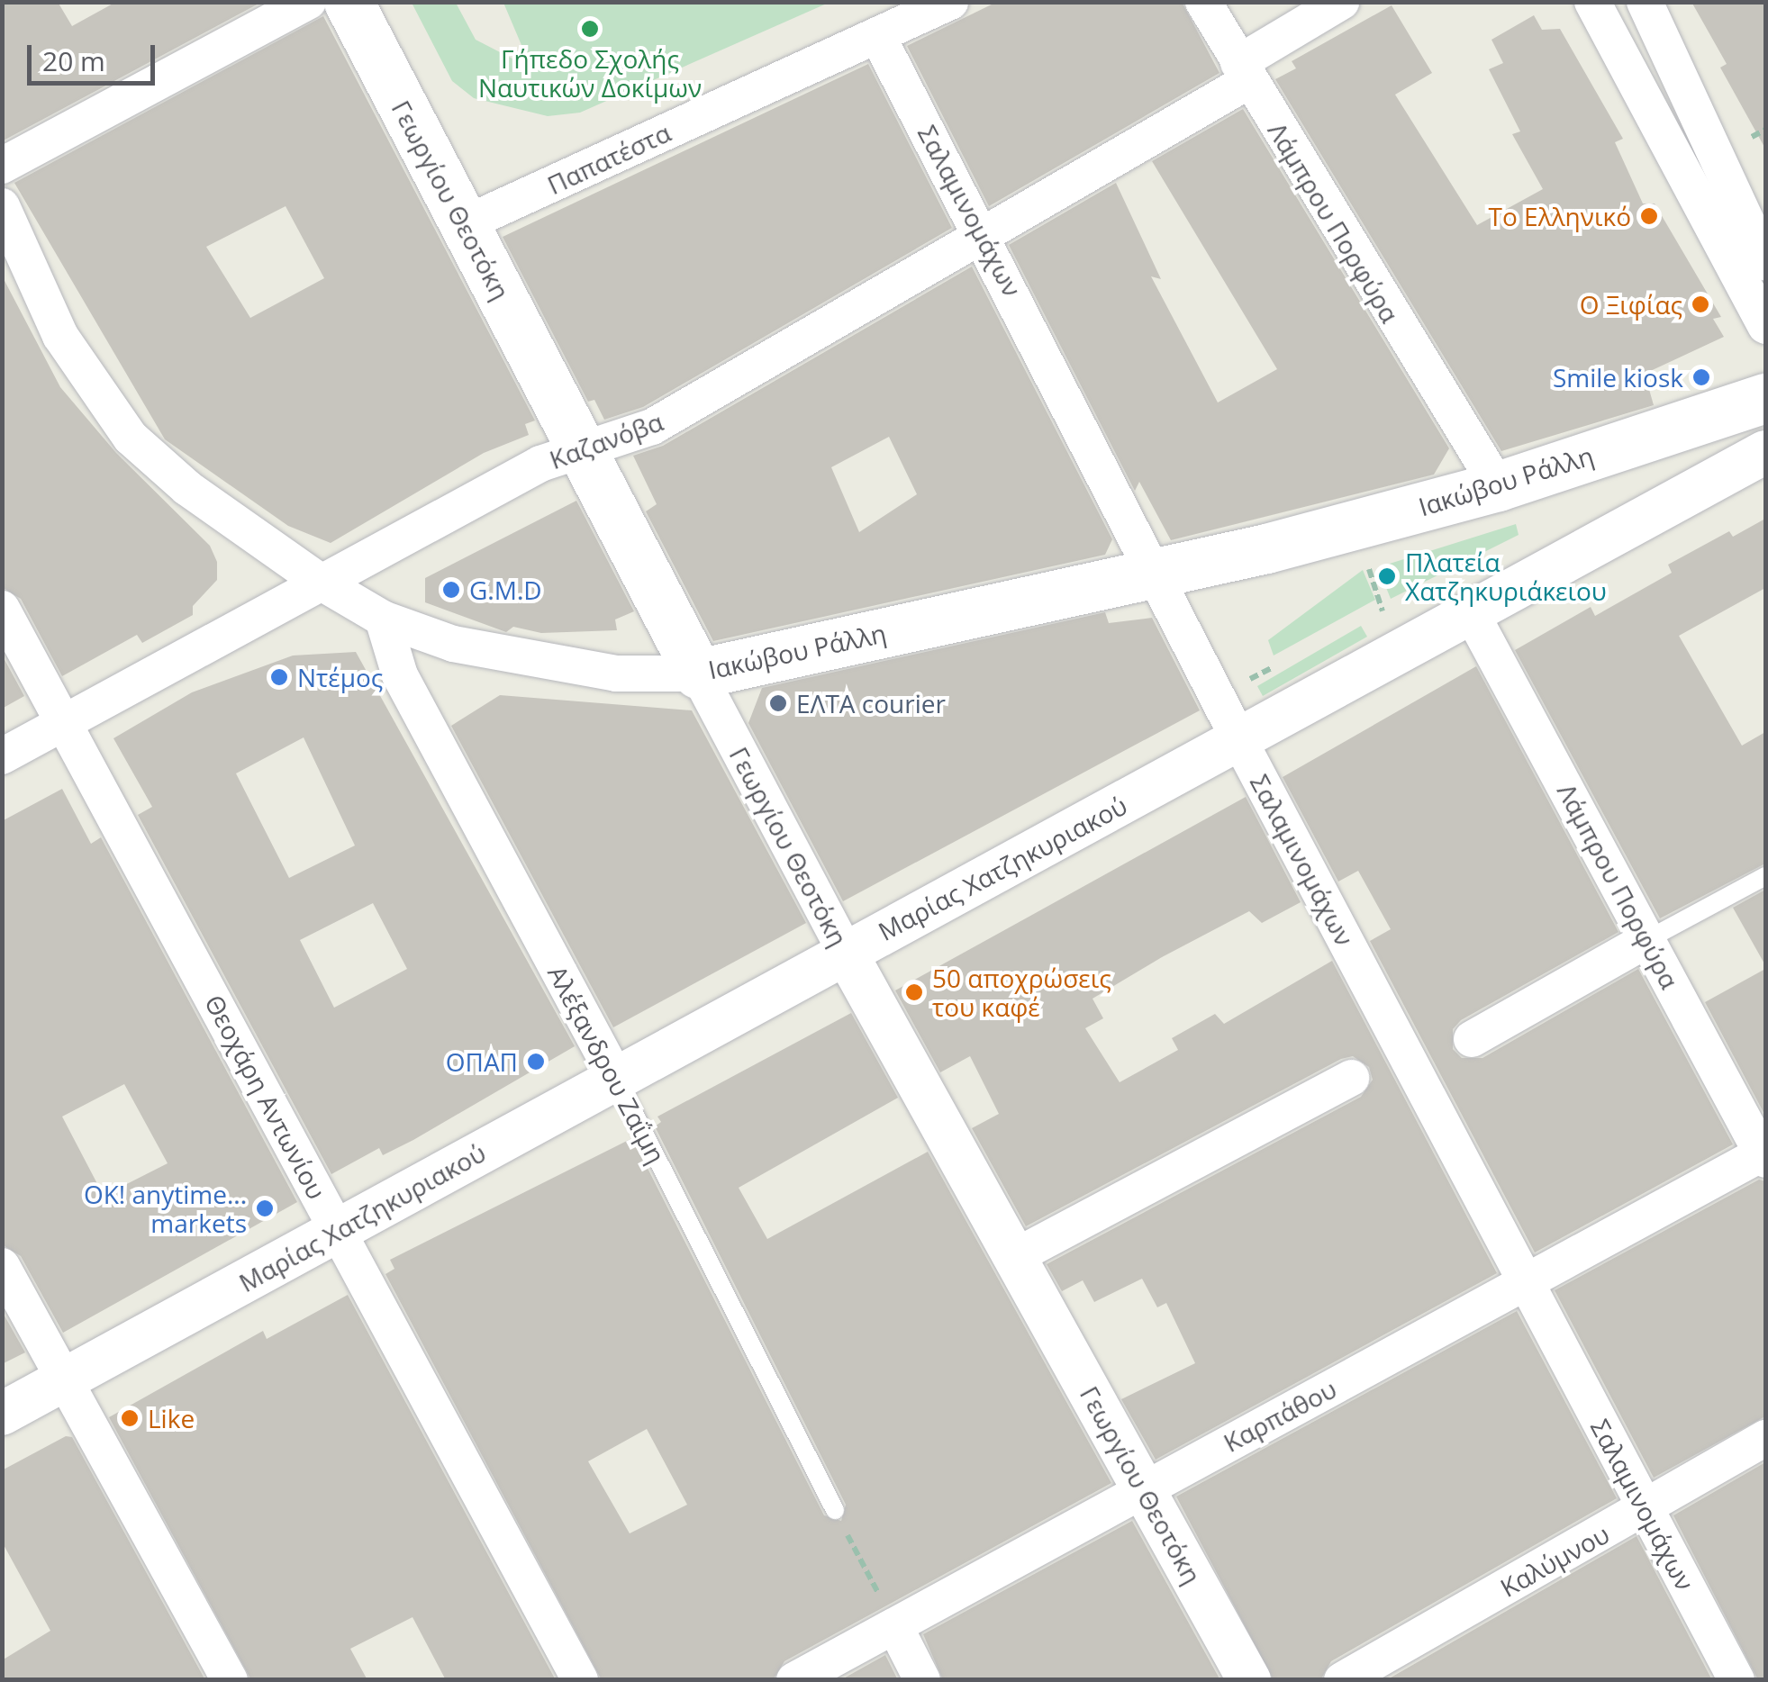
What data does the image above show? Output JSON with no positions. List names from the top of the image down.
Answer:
{
  "streets": {
    "main road": ["Γεωργίου Θεοτόκη", "Ιακώβου Ράλλη"],
    "street": [
      "Παπατέστα",
      "Σαλαμινομάχων",
      "Λάμπρου Πορφύρα",
      "Καζανόβα",
      "Μαρίας Χατζηκυριακού",
      "Αλέξανδρου Ζαΐμη",
      "Θεοχάρη Αντωνίου",
      "Καρπάθου",
      "Καλύμνου"
    ]
  },
  "crossings": [
    ["Παπατέστα", "Γεωργίου Θεοτόκη"],
    ["Παπατέστα", "Σαλαμινομάχων"],
    ["Γεωργίου Θεοτόκη", "Καζανόβα"],
    ["Γεωργίου Θεοτόκη", "Ιακώβου Ράλλη"],
    ["Γεωργίου Θεοτόκη", "Μαρίας Χατζηκυριακού"],
    ["Γεωργίου Θεοτόκη", "Καρπάθου"],
    ["Σαλαμινομάχων", "Καζανόβα"],
    ["Σαλαμινομάχων", "Ιακώβου Ράλλη"],
    ["Σαλαμινομάχων", "Μαρίας Χατζηκυριακού"],
    ["Σαλαμινομάχων", "Καρπάθου"],
    ["Σαλαμινομάχων", "Καλύμνου"],
    ["Λάμπρου Πορφύρα", "Καζανόβα"],
    ["Λάμπρου Πορφύρα", "Ιακώβου Ράλλη"],
    ["Λάμπρου Πορφύρα", "Μαρίας Χατζηκυριακού"],
    ["Λάμπρου Πορφύρα", "Καρπάθου"],
    ["Καζανόβα", "Ιακώβου Ράλλη"],
    ["Καζανόβα", "Θεοχάρη Αντωνίου"],
    ["Ιακώβου Ράλλη", "Αλέξανδρου Ζαΐμη"],
    ["Μαρίας Χατζηκυριακού", "Αλέξανδρου Ζαΐμη"],
    ["Μαρίας Χατζηκυριακού", "Θεοχάρη Αντωνίου"]
  ],
  "places": [
    "Γήπεδο Σχολής Ναυτικών Δοκίμων",
    "Το Ελληνικό",
    "Ο Ξιφίας",
    "Smile kiosk",
    "Πλατεία Χατζηκυριάκειου",
    "G.M.D",
    "Ντέμος",
    "ΕΛΤΑ courier",
    "50 αποχρώσεις του καφέ",
    "ΟΠΑΠ",
    "OK! anytime... markets",
    "Like"
  ],
  "scale_bar": "20 m"
}
